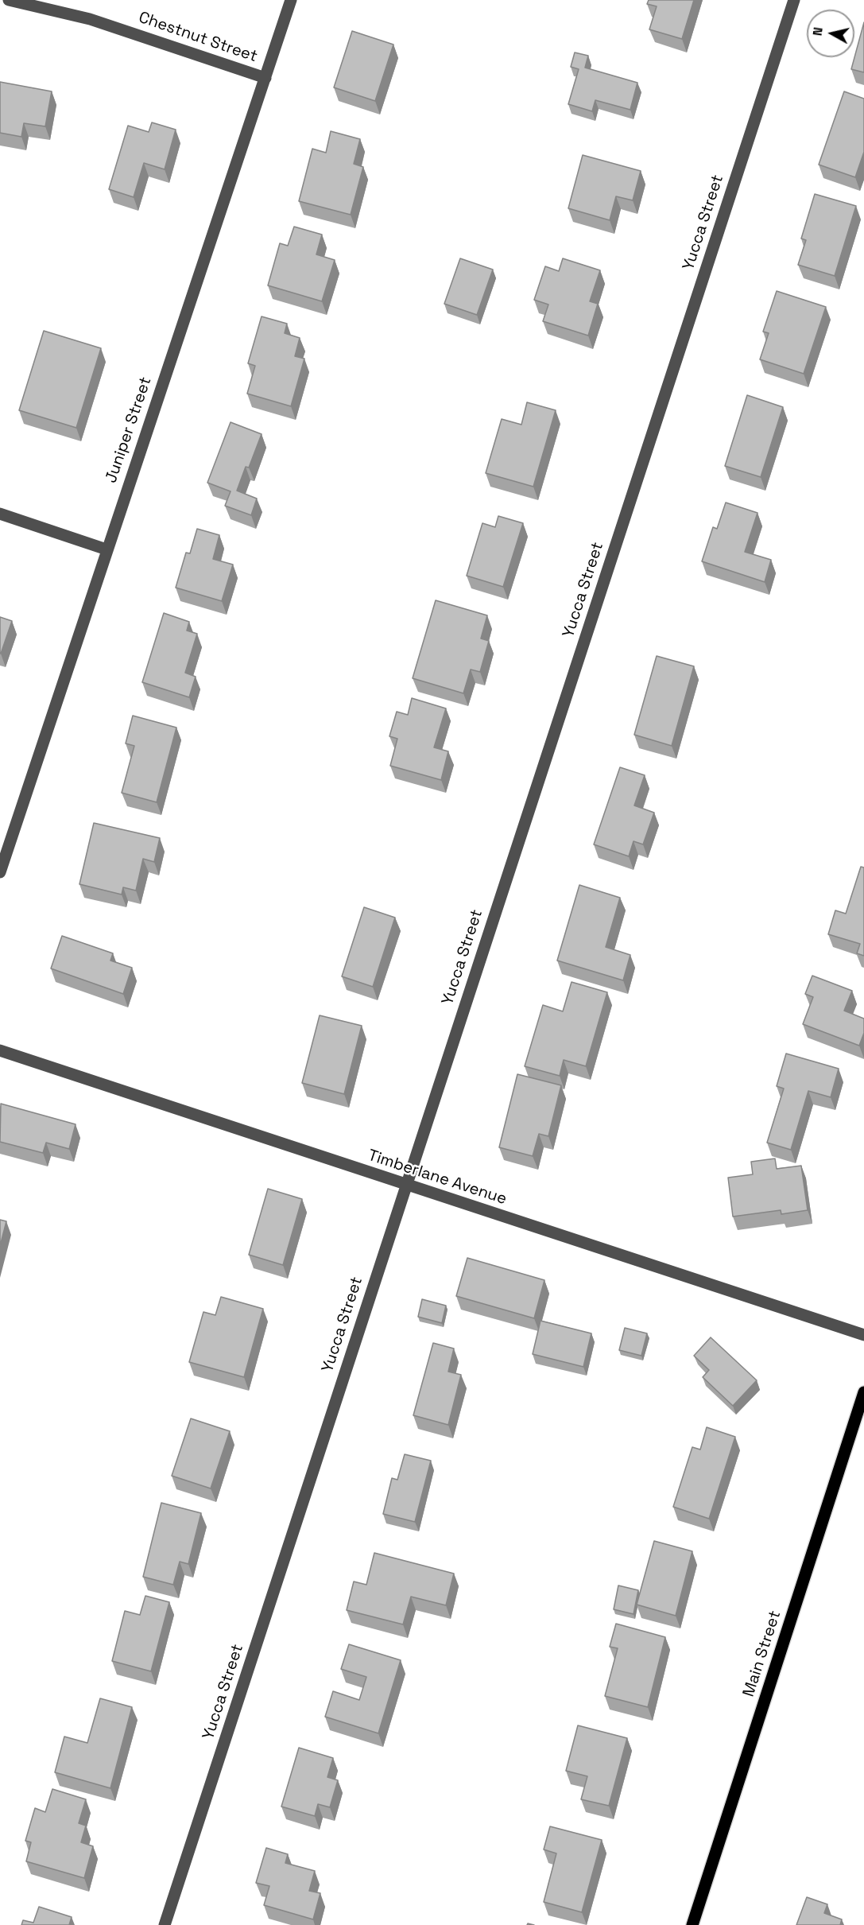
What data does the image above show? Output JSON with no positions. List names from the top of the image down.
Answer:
{
  "streets": {
    "main road": ["Main Street"],
    "street": [
      "Chestnut Street",
      "Yucca Street",
      "Juniper Street",
      "Timberlane Avenue"
    ]
  },
  "crossings": [
    ["Chestnut Street", "Juniper Street"],
    ["Yucca Street", "Timberlane Avenue"]
  ],
  "north": "left"
}
